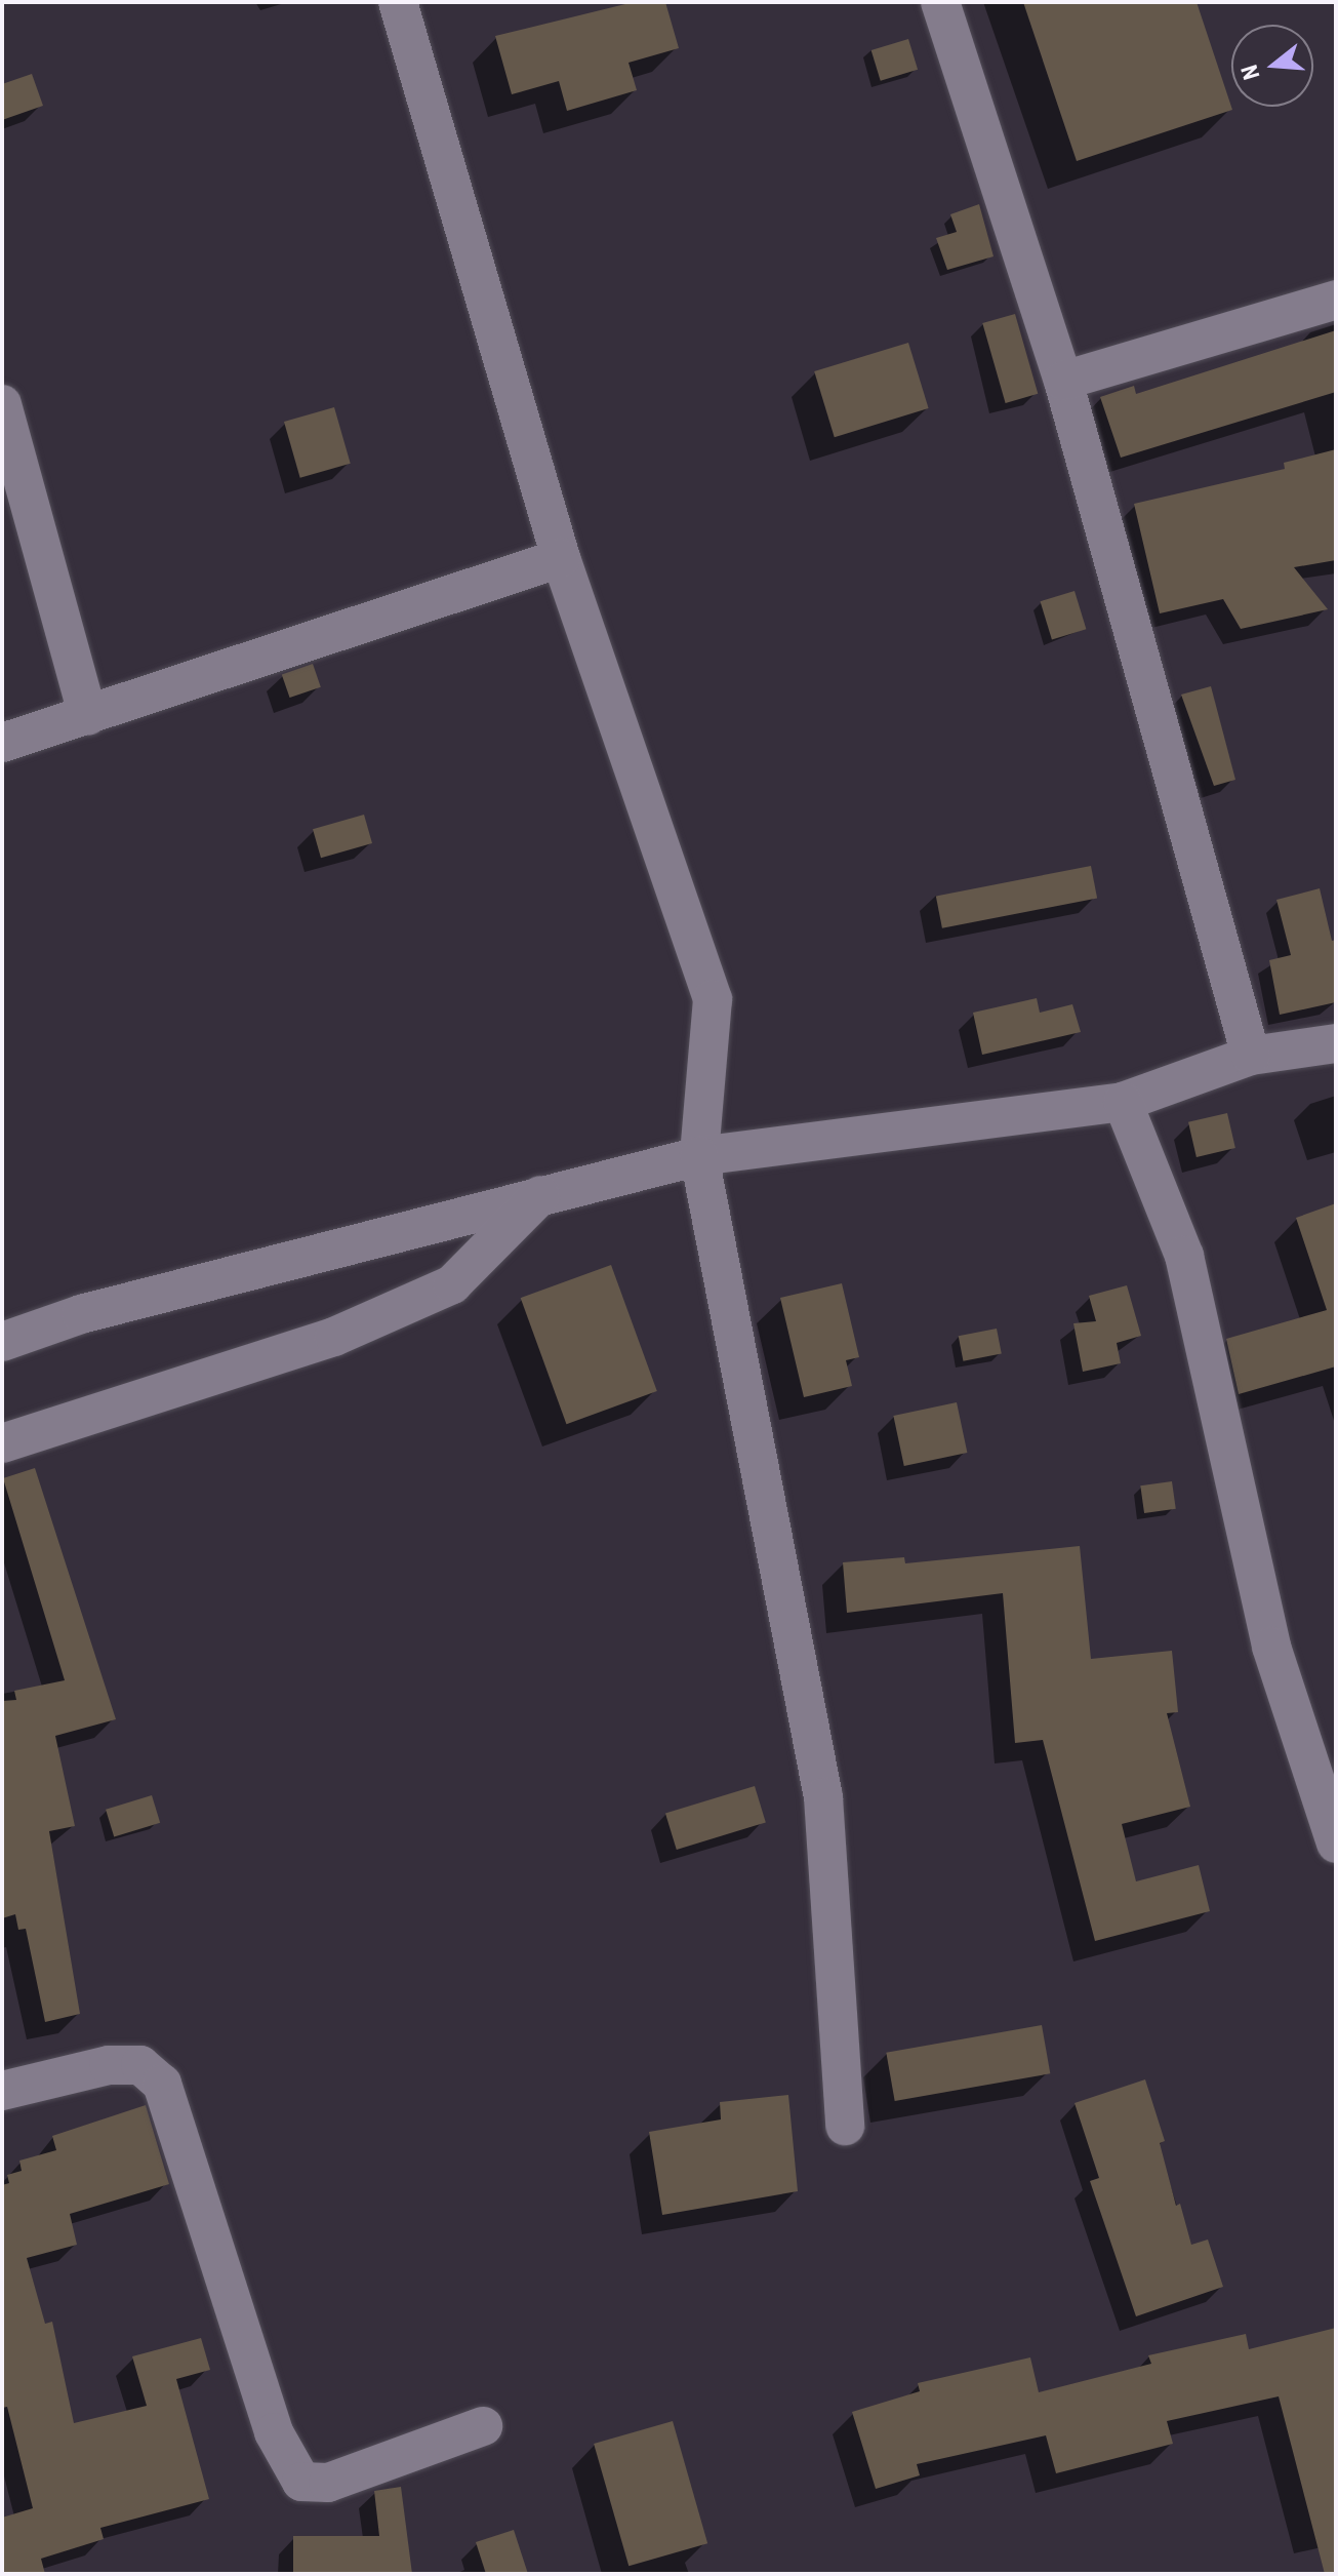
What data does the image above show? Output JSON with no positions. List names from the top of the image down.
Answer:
{
  "north": "left"
}
